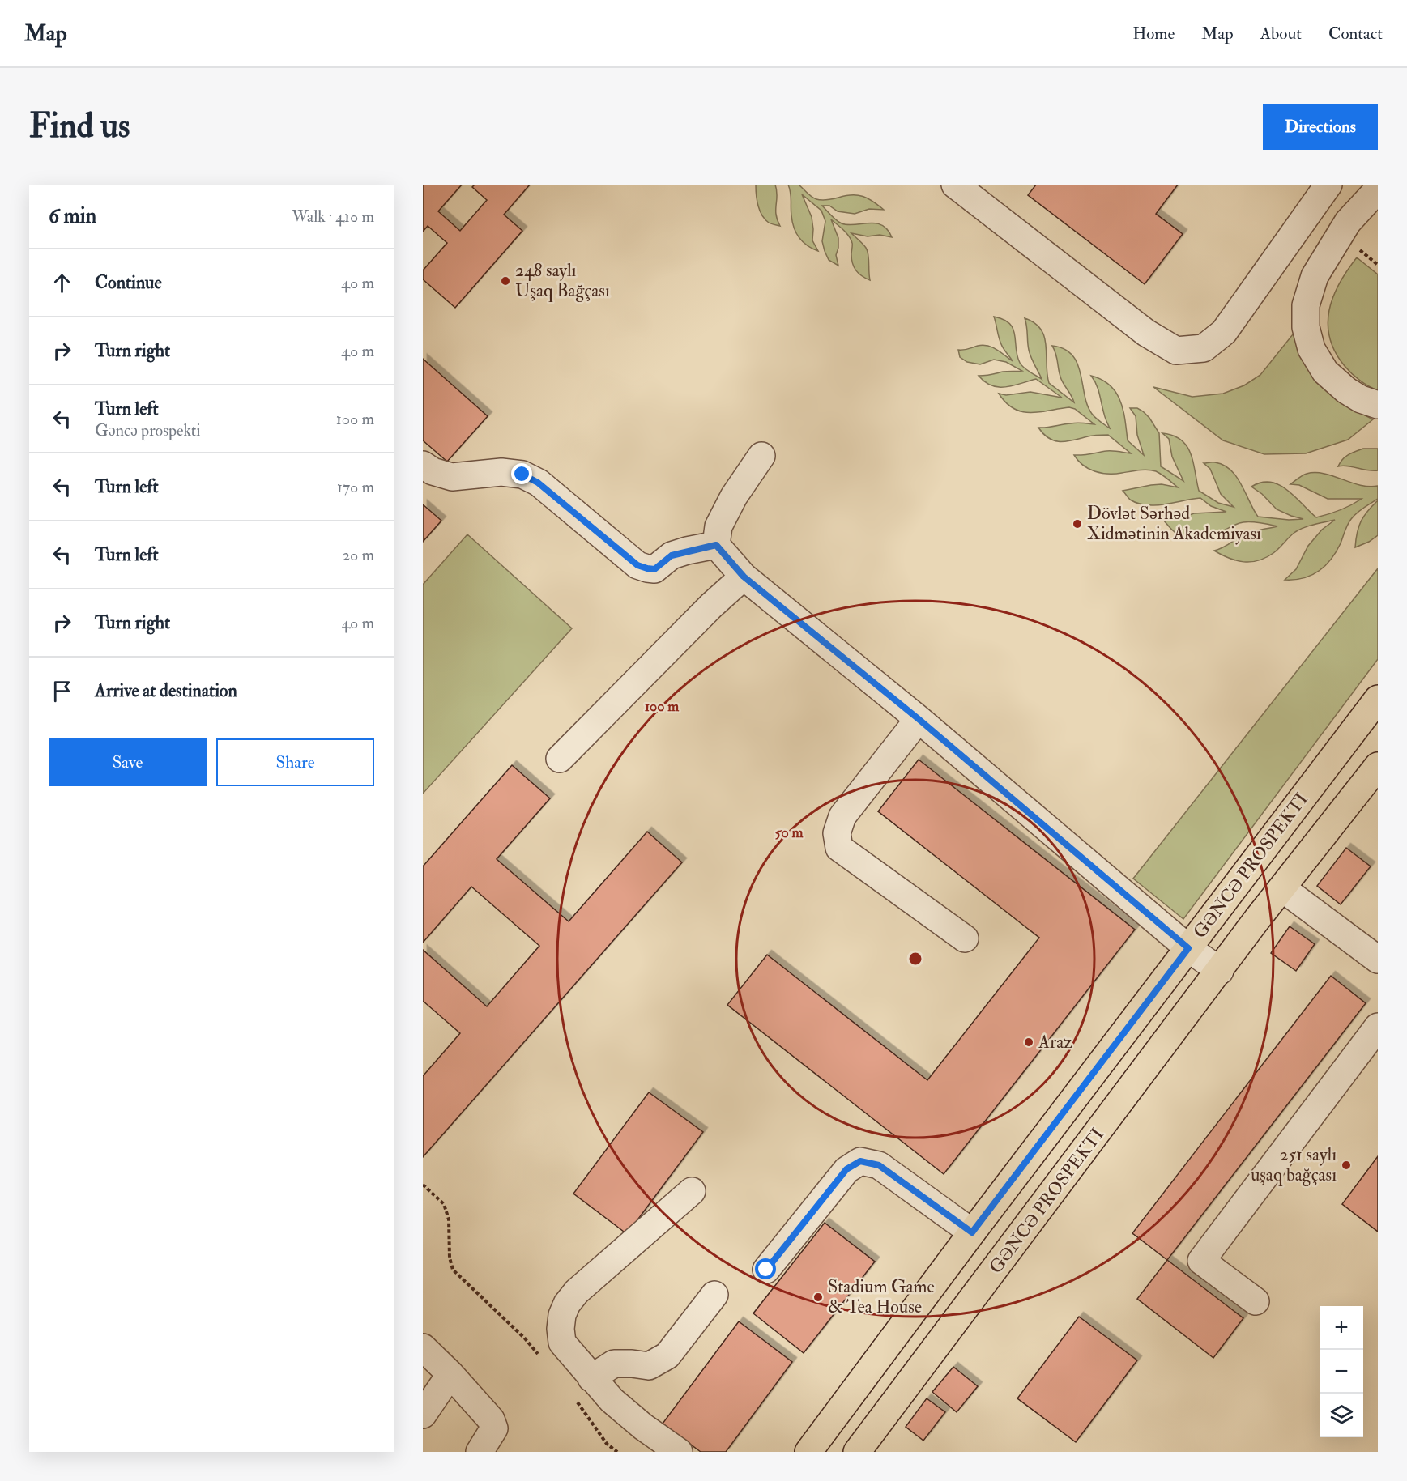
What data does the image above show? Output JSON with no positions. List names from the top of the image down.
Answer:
{
  "streets": {
    "main road": ["GƏNCƏ PROSPEKTI"]
  },
  "places": [
    "248 saylı Uşaq Bağçası",
    "Dövlət Sərhəd Xidmətinin Akademiyası",
    "Araz",
    "251 saylı uşaq bağçası",
    "Stadium Game & Tea House"
  ],
  "page": {
    "header": "Map",
    "nav": [
      "Home",
      "Map",
      "About",
      "Contact"
    ],
    "buttons": [
      "Directions",
      ["Save", "Share"]
    ],
    "title": "Find us",
    "heading": ["6 min", "Walk · 410 m"],
    "list": [
      ["Continue", "40 m"],
      ["Turn right", "40 m"],
      ["Turn left", "Gəncə prospekti", "100 m"],
      ["Turn left", "170 m"],
      ["Turn left", "20 m"],
      ["Turn right", "40 m"],
      "Arrive at destination"
    ],
    "map_buttons": ["+", "−"]
  },
  "rings": ["100 m", "50 m"]
}
